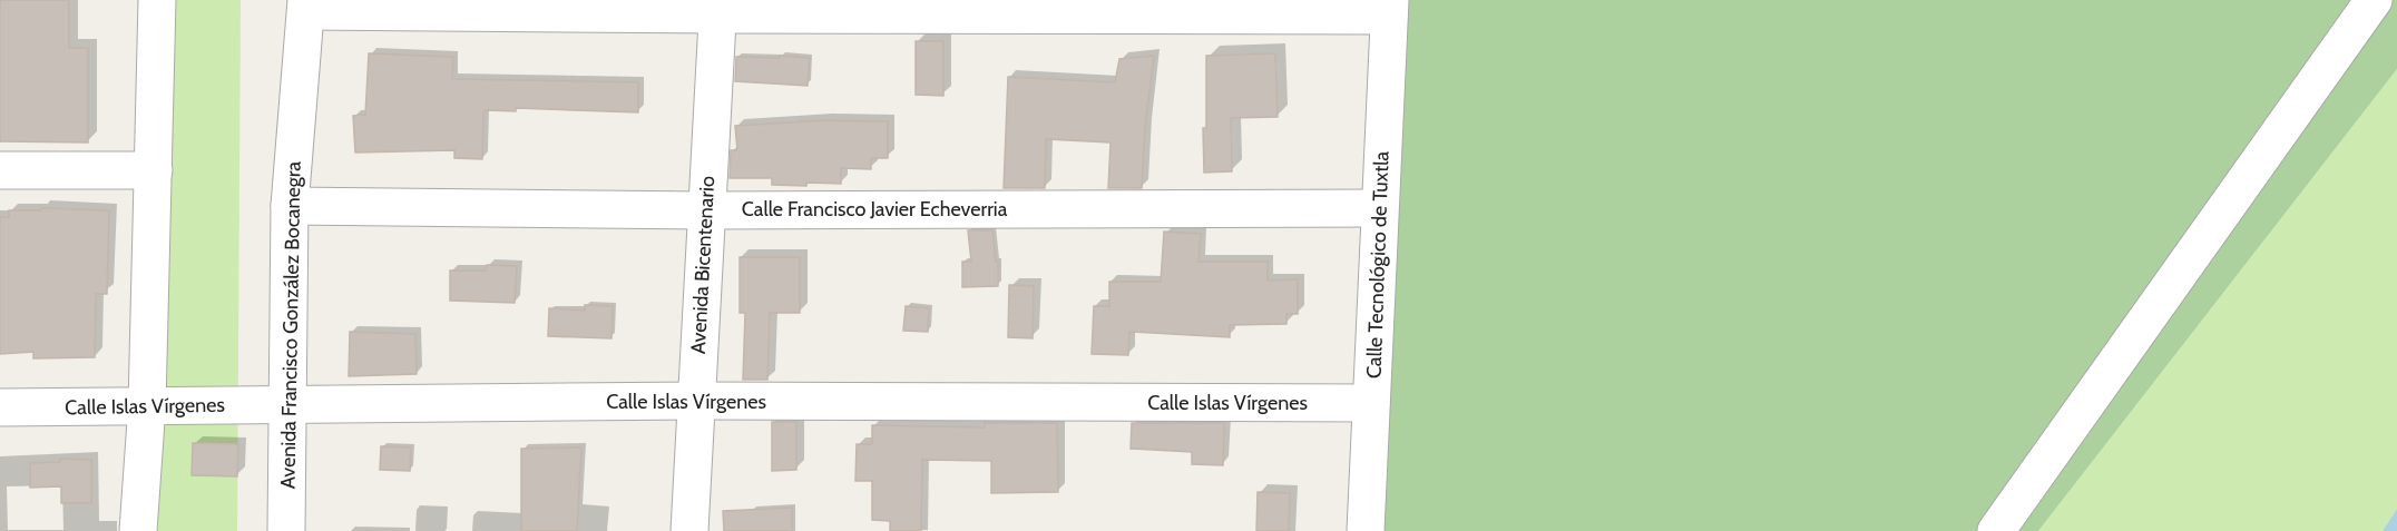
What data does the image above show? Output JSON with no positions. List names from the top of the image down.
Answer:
{
  "streets": {
    "street": [
      "Calle Francisco Javier Echeverria",
      "Avenida Bicentenario",
      "Calle Tecnológico de Tuxtla",
      "Avenida Francisco González Bocanegra",
      "Calle Islas Vírgenes"
    ]
  },
  "crossings": [
    ["Calle Francisco Javier Echeverria", "Avenida Bicentenario"],
    ["Calle Francisco Javier Echeverria", "Calle Tecnológico de Tuxtla"],
    ["Calle Francisco Javier Echeverria", "Avenida Francisco González Bocanegra"],
    ["Avenida Bicentenario", "Calle Islas Vírgenes"],
    ["Calle Tecnológico de Tuxtla", "Calle Islas Vírgenes"],
    ["Avenida Francisco González Bocanegra", "Calle Islas Vírgenes"]
  ]
}
